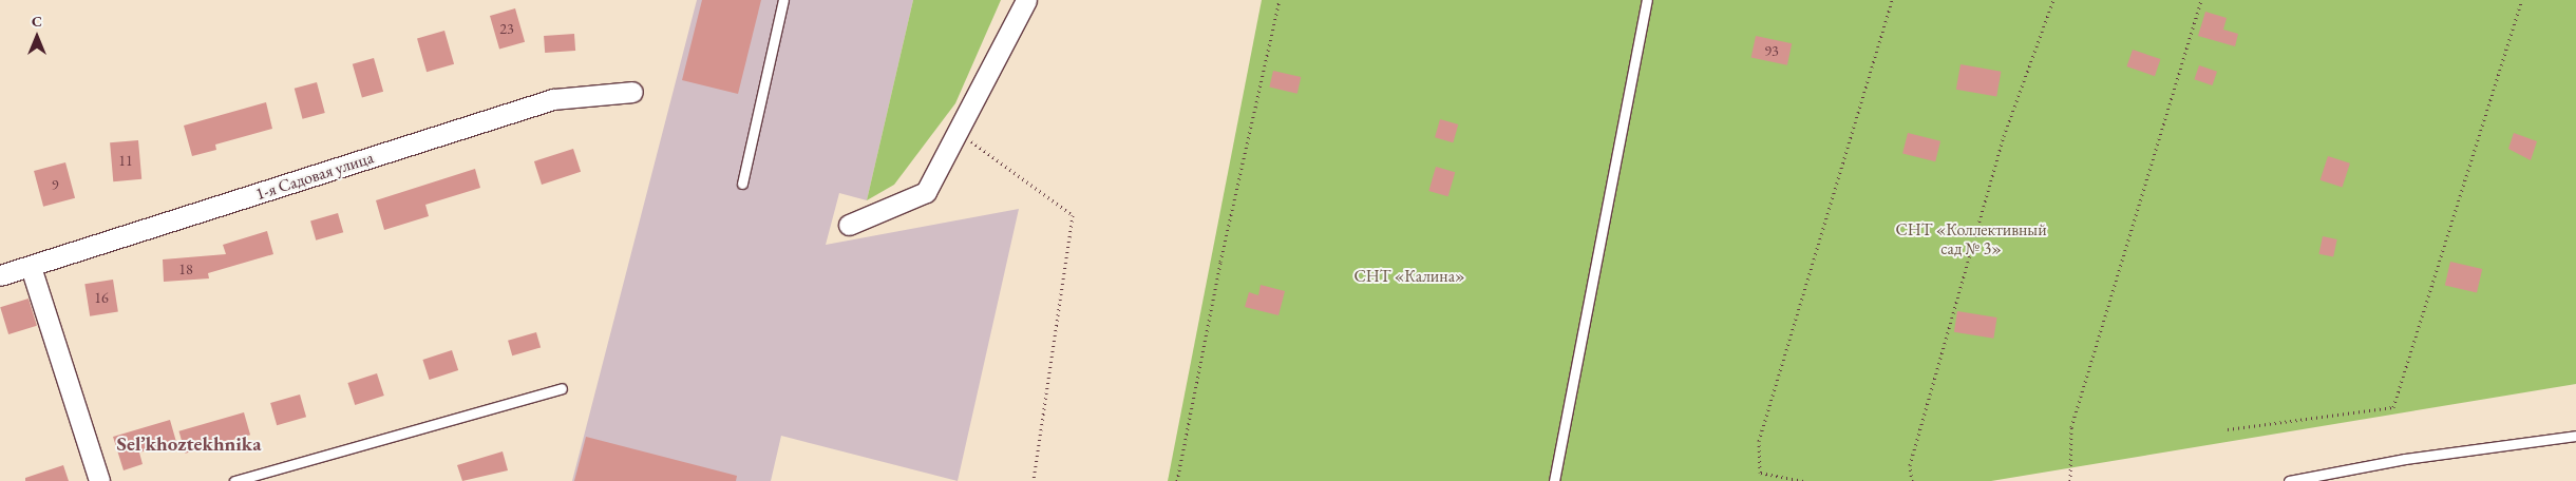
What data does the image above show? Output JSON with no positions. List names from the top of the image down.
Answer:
{
  "streets": {
    "street": ["1-я Садовая улица"]
  },
  "districts": ["Sel’khoztekhnika"],
  "parks": ["СНТ «Коллективный сад № 3»", "СНТ «Калина»"],
  "house_numbers": [
    "23",
    "93",
    "11",
    "9",
    "18",
    "16"
  ],
  "north": "top"
}
